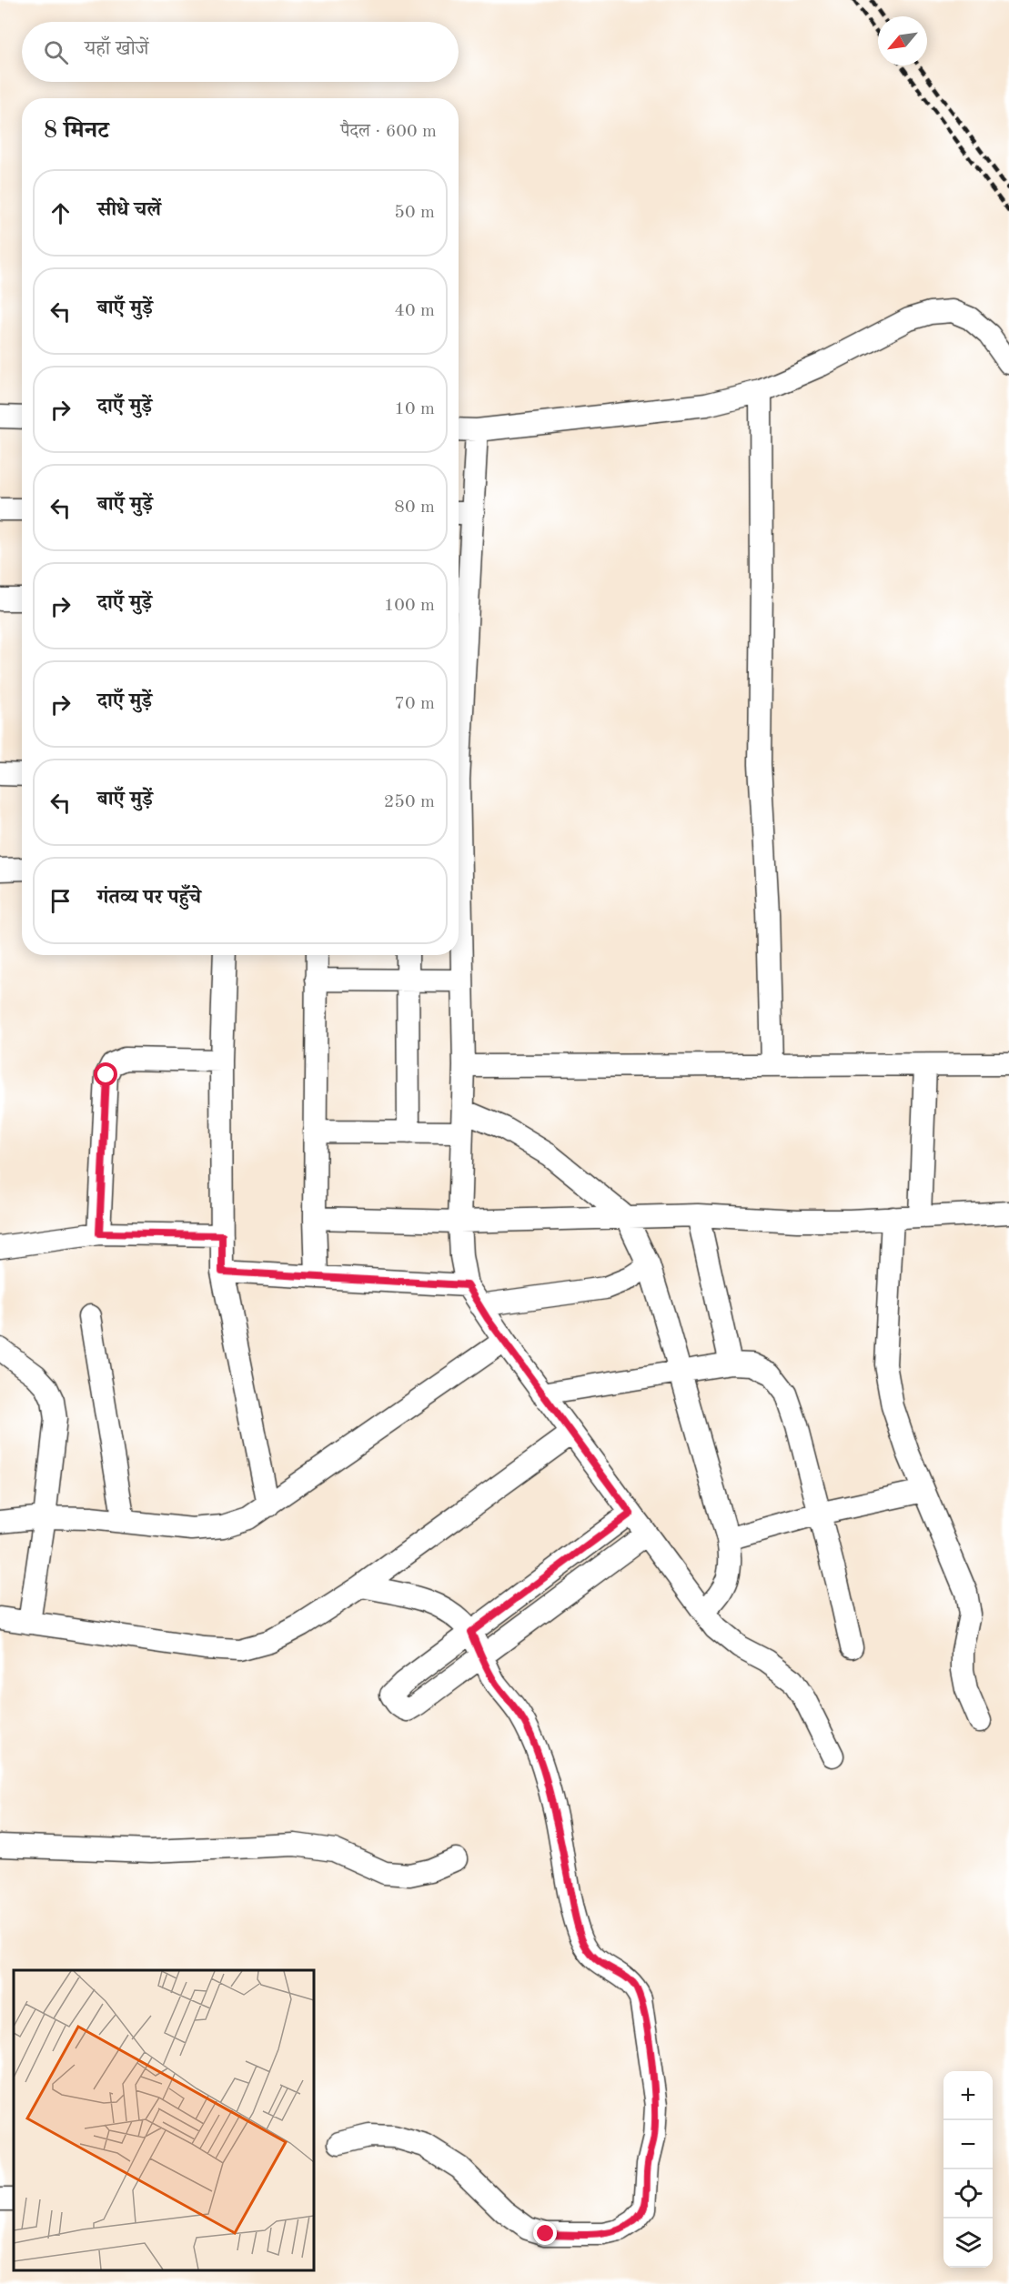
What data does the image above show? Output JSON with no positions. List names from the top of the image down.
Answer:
{
  "north": "bottom left",
  "page": {
    "search": "यहाँ खोजें",
    "heading": ["8 मिनट", "पैदल · 600 m"],
    "list": [
      ["सीधे चलें", "50 m"],
      ["बाएँ मुड़ें", "40 m"],
      ["दाएँ मुड़ें", "10 m"],
      ["बाएँ मुड़ें", "80 m"],
      ["दाएँ मुड़ें", "100 m"],
      ["दाएँ मुड़ें", "70 m"],
      ["बाएँ मुड़ें", "250 m"],
      "गंतव्य पर पहुँचे"
    ],
    "map_buttons": ["+", "−"]
  }
}
